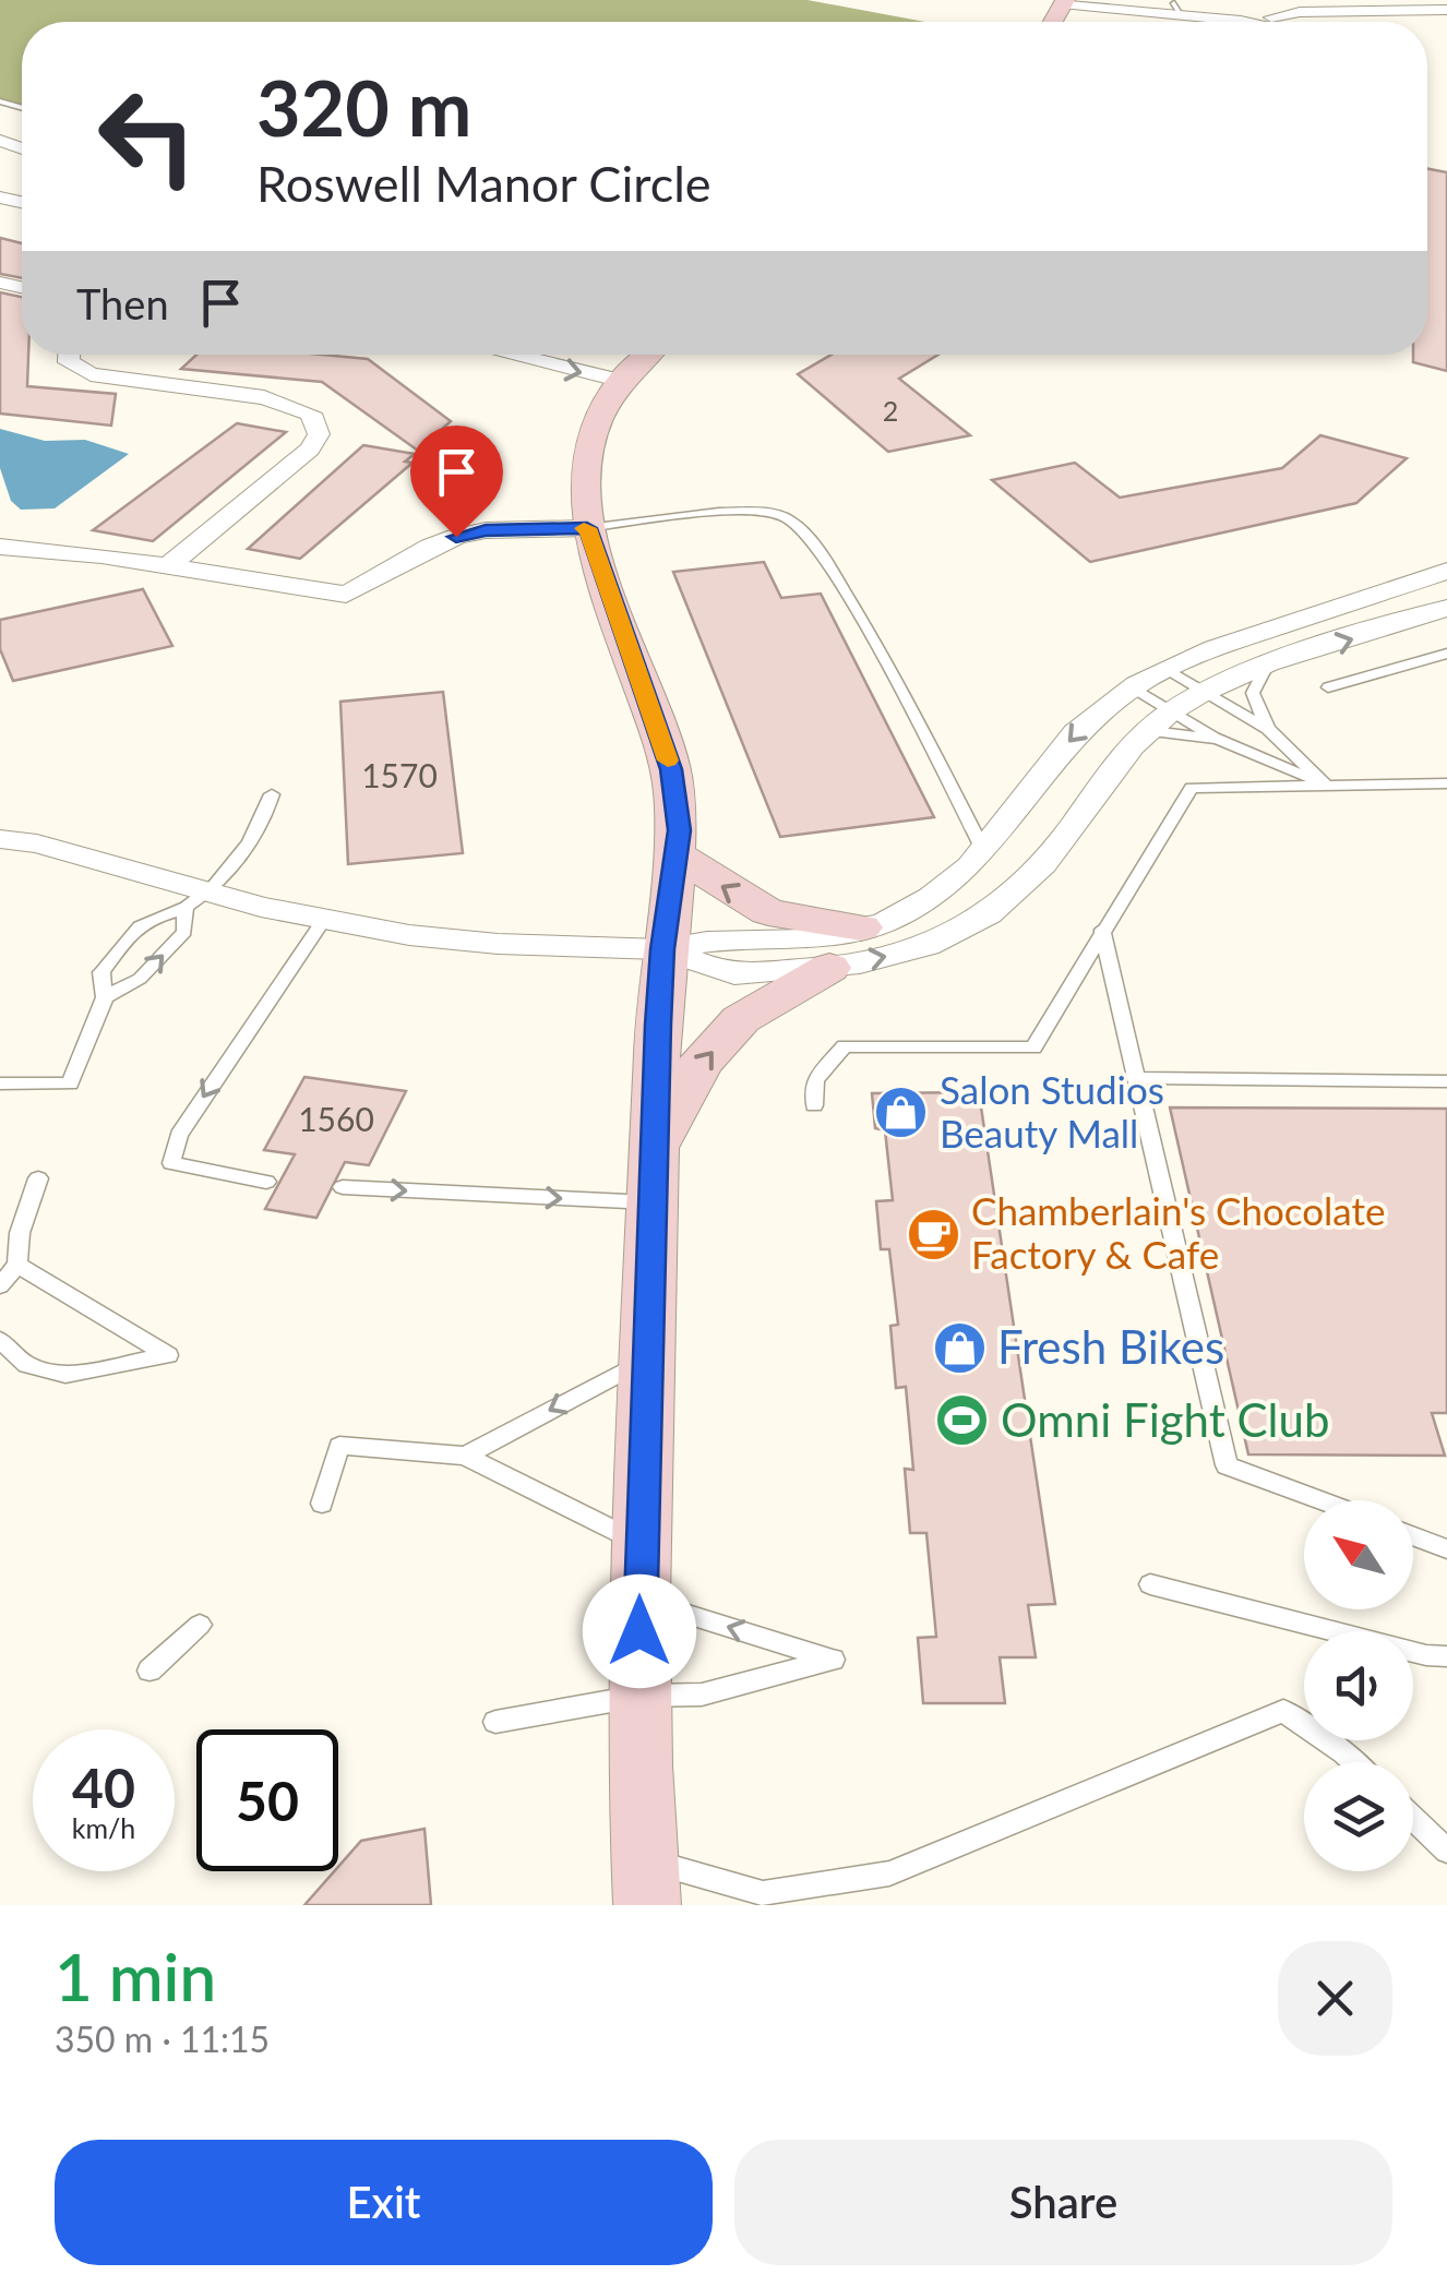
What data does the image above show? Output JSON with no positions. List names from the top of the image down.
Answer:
{
  "places": {
    "shop": ["Salon Studios Beauty Mall", "Fresh Bikes"],
    "cafe": ["Chamberlain's Chocolate Factory & Cafe"],
    "sports": ["Omni Fight Club"]
  },
  "house_numbers": ["2", "1570", "1560"],
  "north": "top left",
  "page": {
    "turn": ["320 m", "Roswell Manor Circle"],
    "then": "Then",
    "speed": "40 km/h",
    "limit": "50",
    "heading": ["1 min", "350 m · 11:15"],
    "buttons": ["Exit", "Share"]
  }
}
